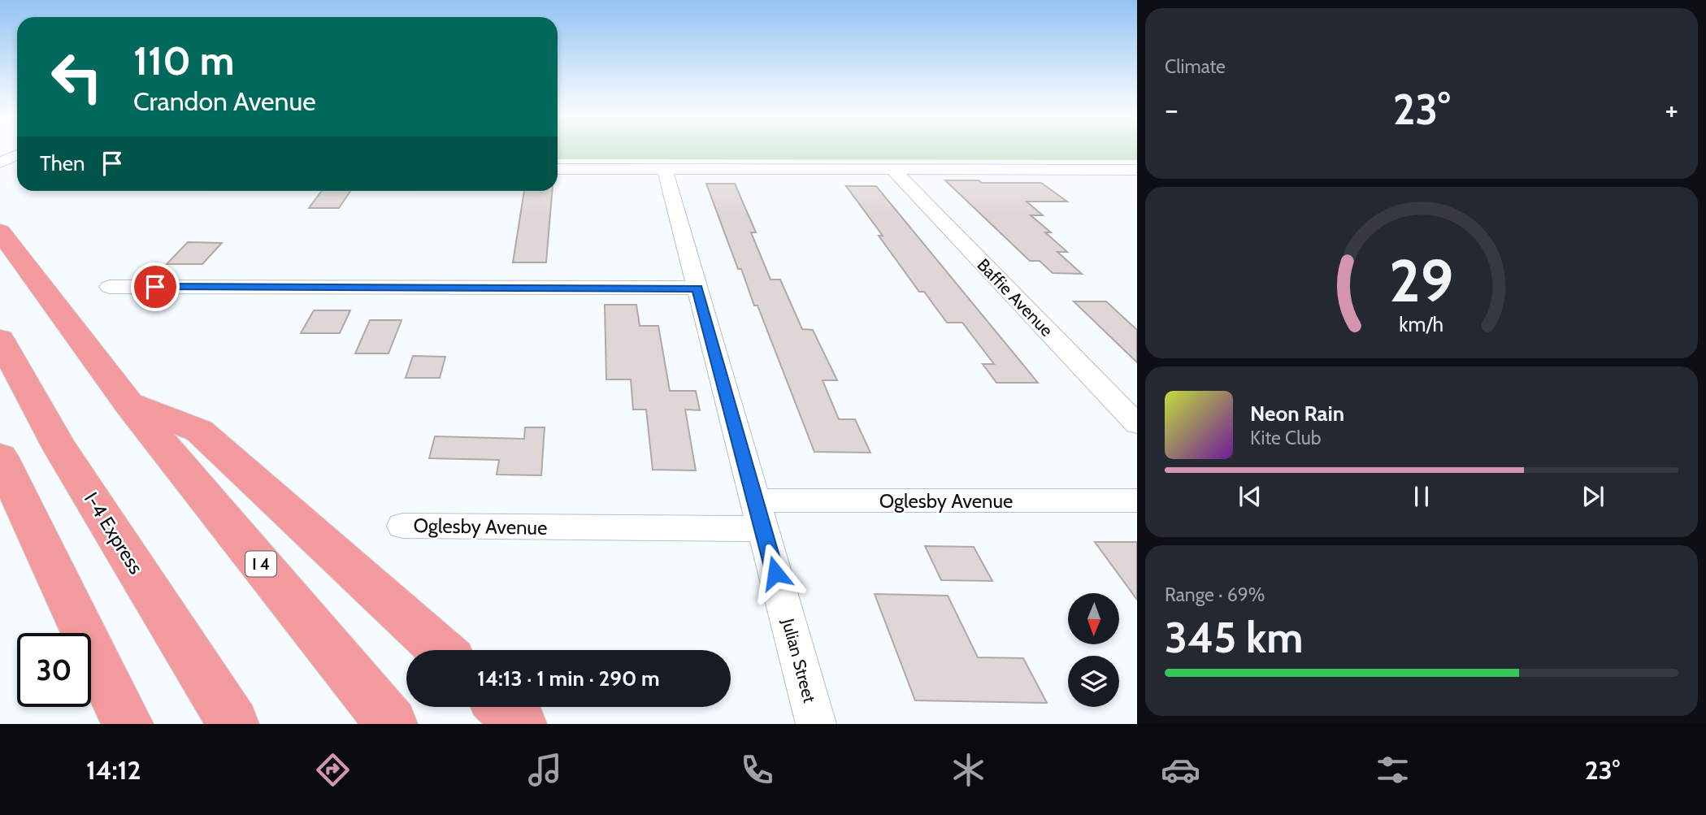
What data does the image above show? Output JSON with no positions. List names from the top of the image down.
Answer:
{
  "streets": {
    "highway": ["I-4 Express", "I 4"],
    "street": ["Baffie Avenue", "Oglesby Avenue", "Julian Street"]
  },
  "crossings": [
    ["Oglesby Avenue", "Julian Street"]
  ],
  "north": "bottom",
  "page": {
    "tile": [
      "Climate",
      ["Range · 69%", "345 km"]
    ],
    "turn": ["110 m", "Crandon Avenue"],
    "heat": ["−", "23°", "+"],
    "then": "Then",
    "song": ["Neon Rain", "Kite Club"],
    "limit": "30",
    "trip": "14:13 · 1 min · 290 m",
    "tabs": ["14:12", "23°"],
    "gauge": ["29", "km/h"]
  }
}
